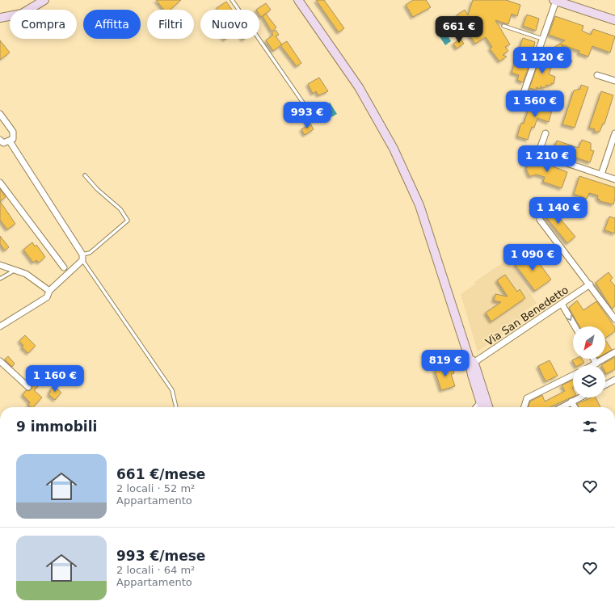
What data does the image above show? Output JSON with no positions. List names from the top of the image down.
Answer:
{
  "streets": {
    "street": ["Via San Benedetto"]
  },
  "north": "bottom left",
  "page": {
    "chip": [
      "Compra",
      "Affitta",
      "Filtri",
      "Nuovo"
    ],
    "price": [
      "661 €",
      "1 120 €",
      "1 560 €",
      "993 €",
      "1 210 €",
      "1 140 €",
      "1 090 €",
      "819 €",
      "1 160 €"
    ],
    "heading": "9 immobili",
    "list": [
      {
        "name": "661 €/mese",
        "note": "2 locali · 52 m² · Appartamento"
      },
      {
        "name": "993 €/mese",
        "note": "2 locali · 64 m² · Appartamento"
      }
    ]
  }
}
